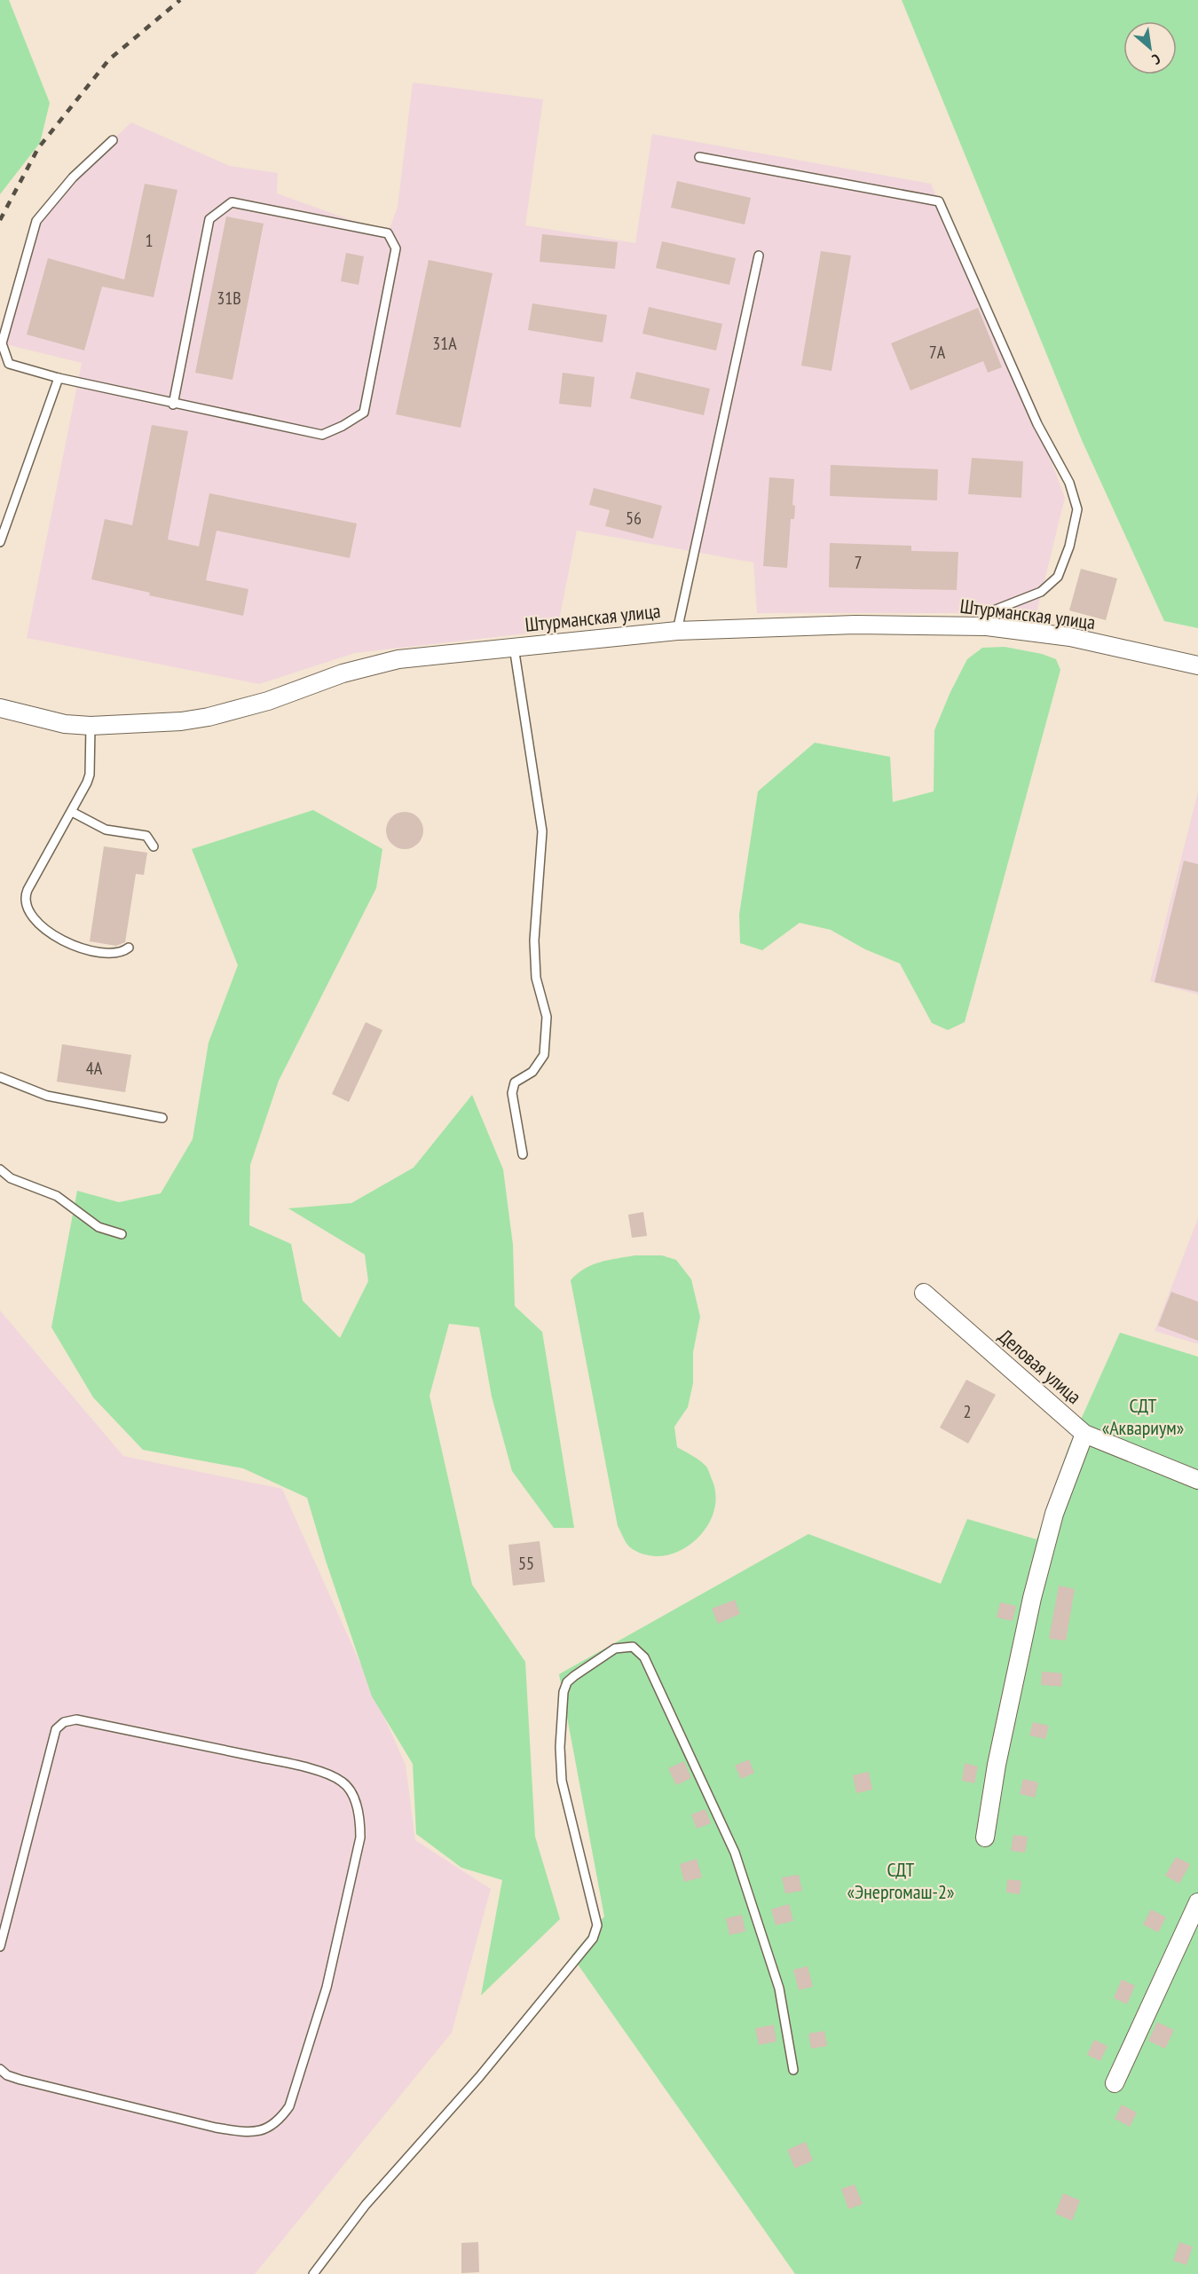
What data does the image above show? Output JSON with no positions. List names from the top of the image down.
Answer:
{
  "streets": {
    "street": ["Штурманская улица", "Деловая улица"]
  },
  "parks": ["СДТ «Аквариум»", "СДТ «Энергомаш-2»"],
  "house_numbers": [
    "1",
    "31В",
    "31А",
    "7А",
    "56",
    "7",
    "4А",
    "2",
    "55"
  ],
  "north": "bottom right"
}
